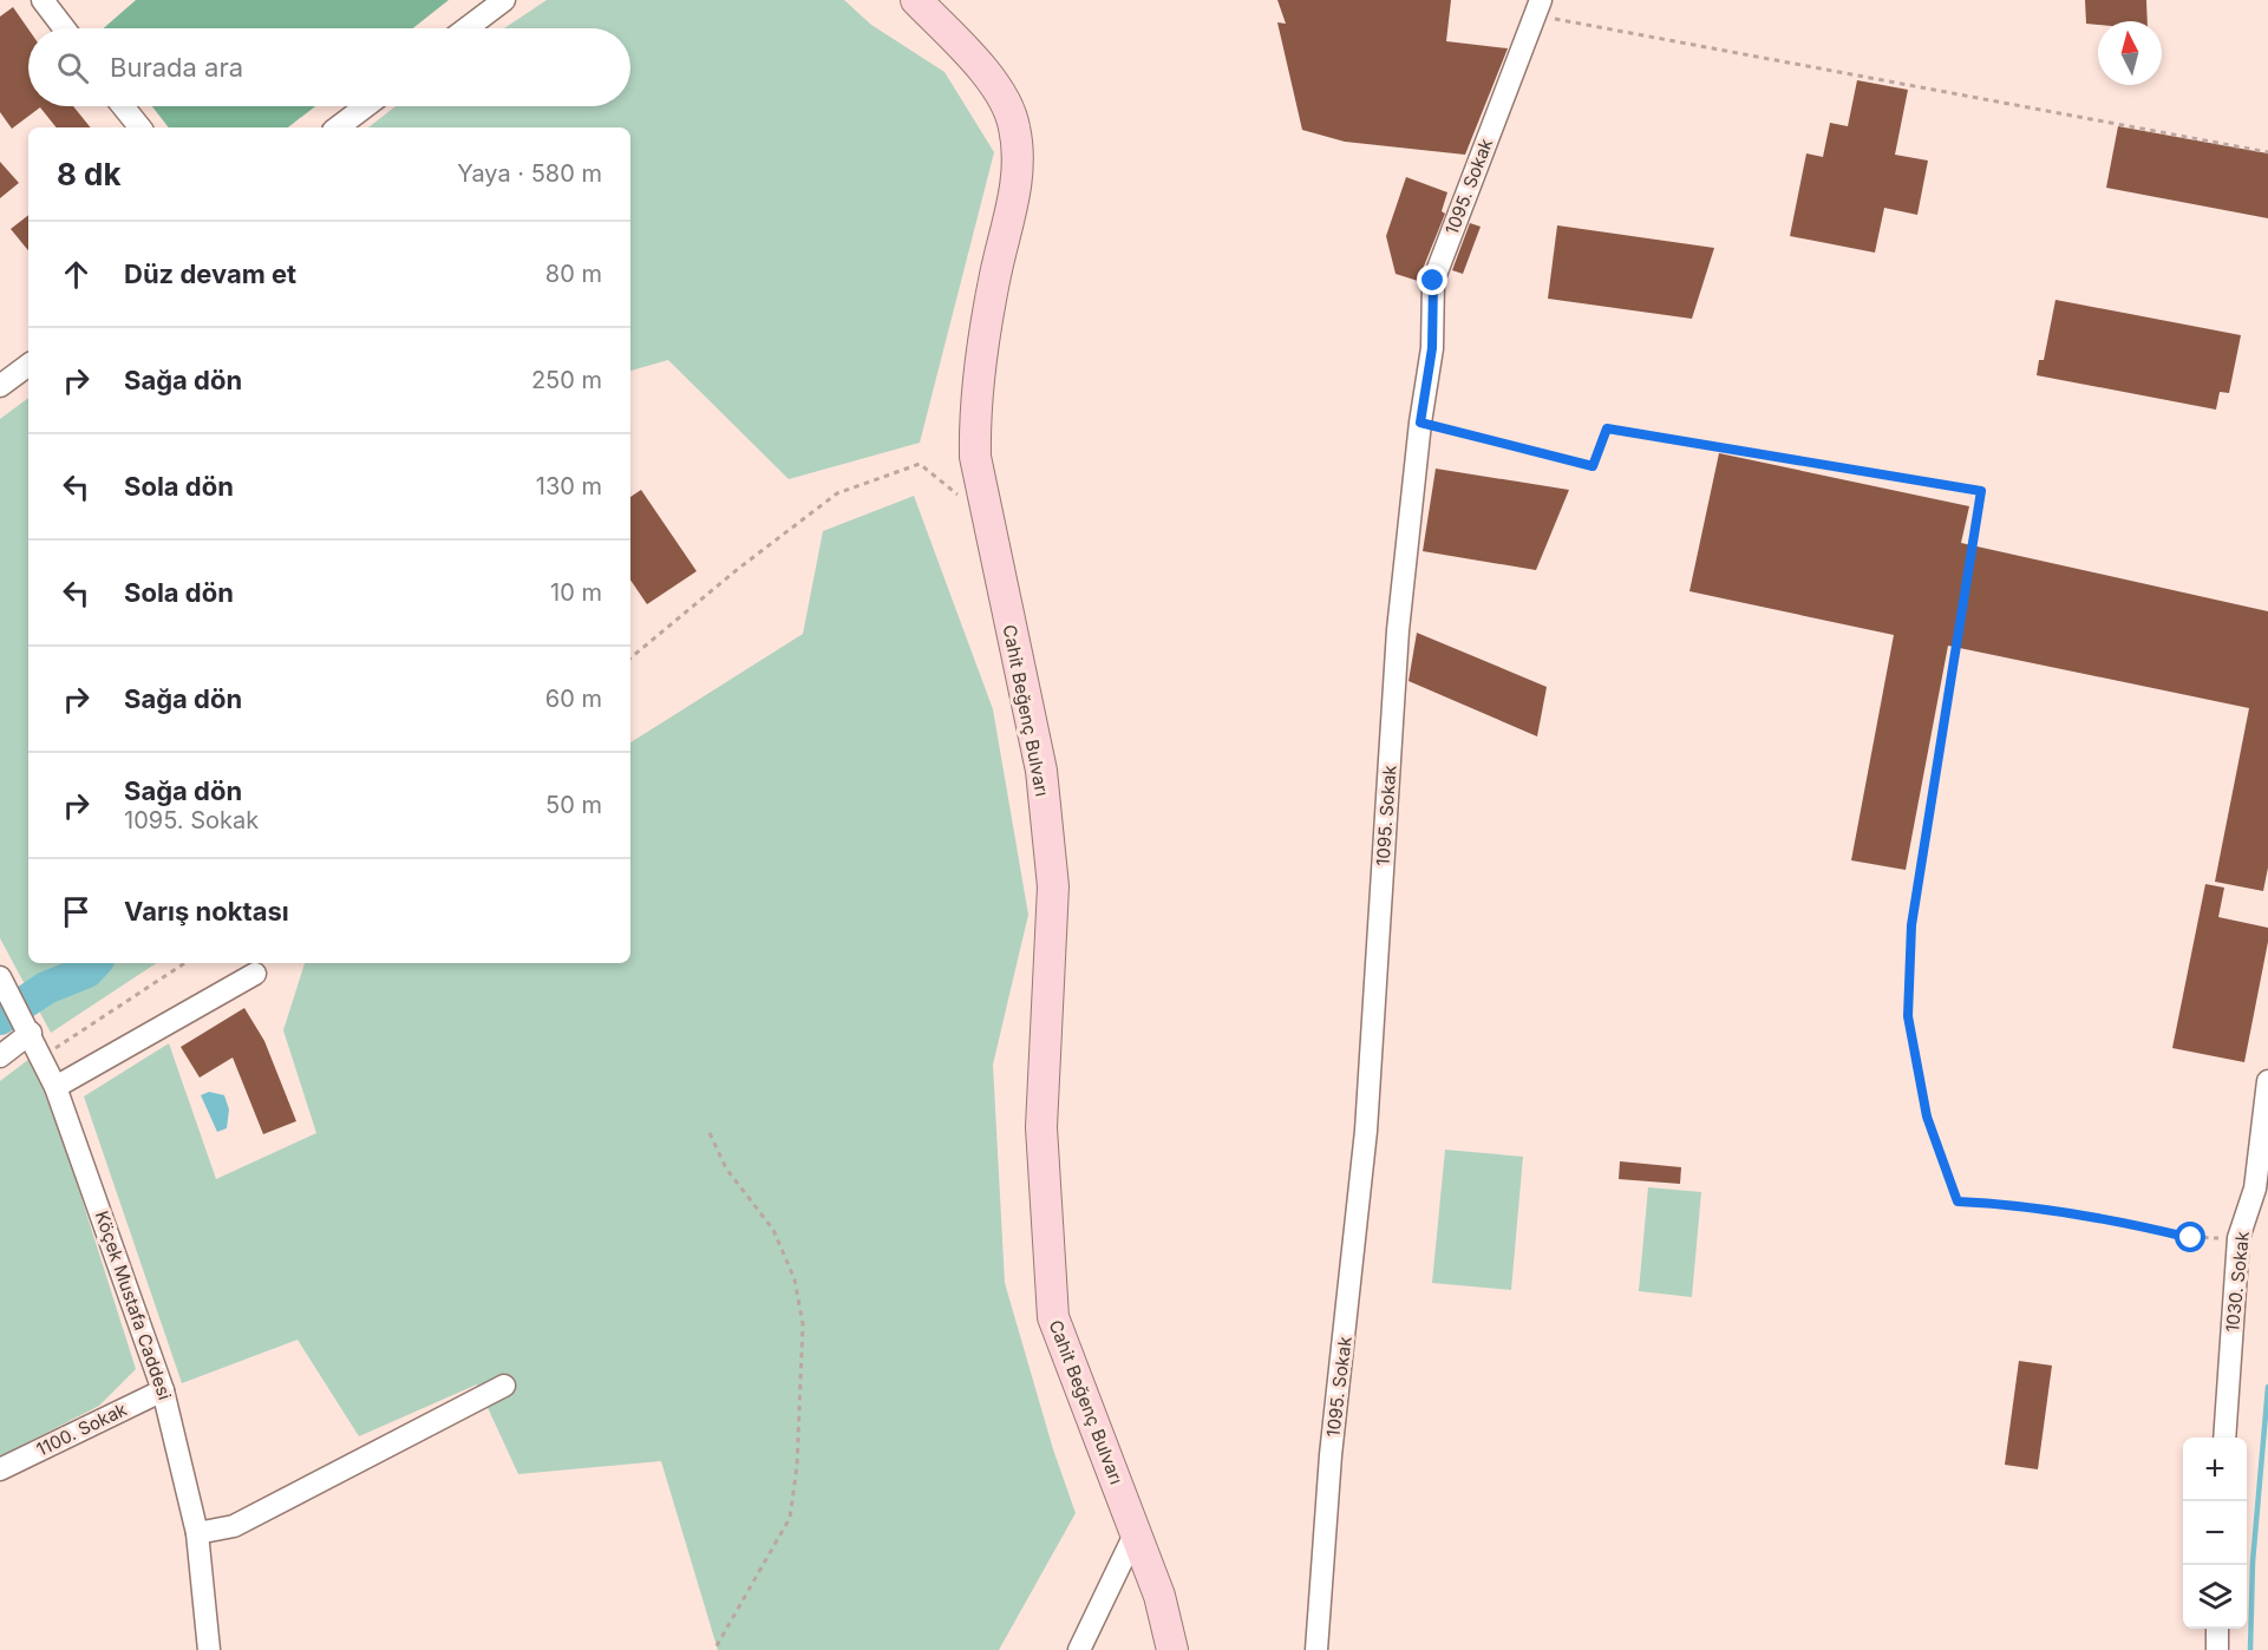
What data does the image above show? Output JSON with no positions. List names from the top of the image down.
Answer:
{
  "streets": {
    "main road": ["Cahit Beğenç Bulvarı"],
    "street": [
      "1095. Sokak",
      "1030. Sokak",
      "Köçek Mustafa Caddesi",
      "1100. Sokak"
    ]
  },
  "crossings": [
    ["Köçek Mustafa Caddesi", "1100. Sokak"]
  ],
  "north": "top",
  "page": {
    "search": "Burada ara",
    "heading": ["8 dk", "Yaya · 580 m"],
    "list": [
      ["Düz devam et", "80 m"],
      ["Sağa dön", "250 m"],
      ["Sola dön", "130 m"],
      ["Sola dön", "10 m"],
      ["Sağa dön", "60 m"],
      ["Sağa dön", "1095. Sokak", "50 m"],
      "Varış noktası"
    ],
    "map_buttons": ["+", "−"]
  }
}
